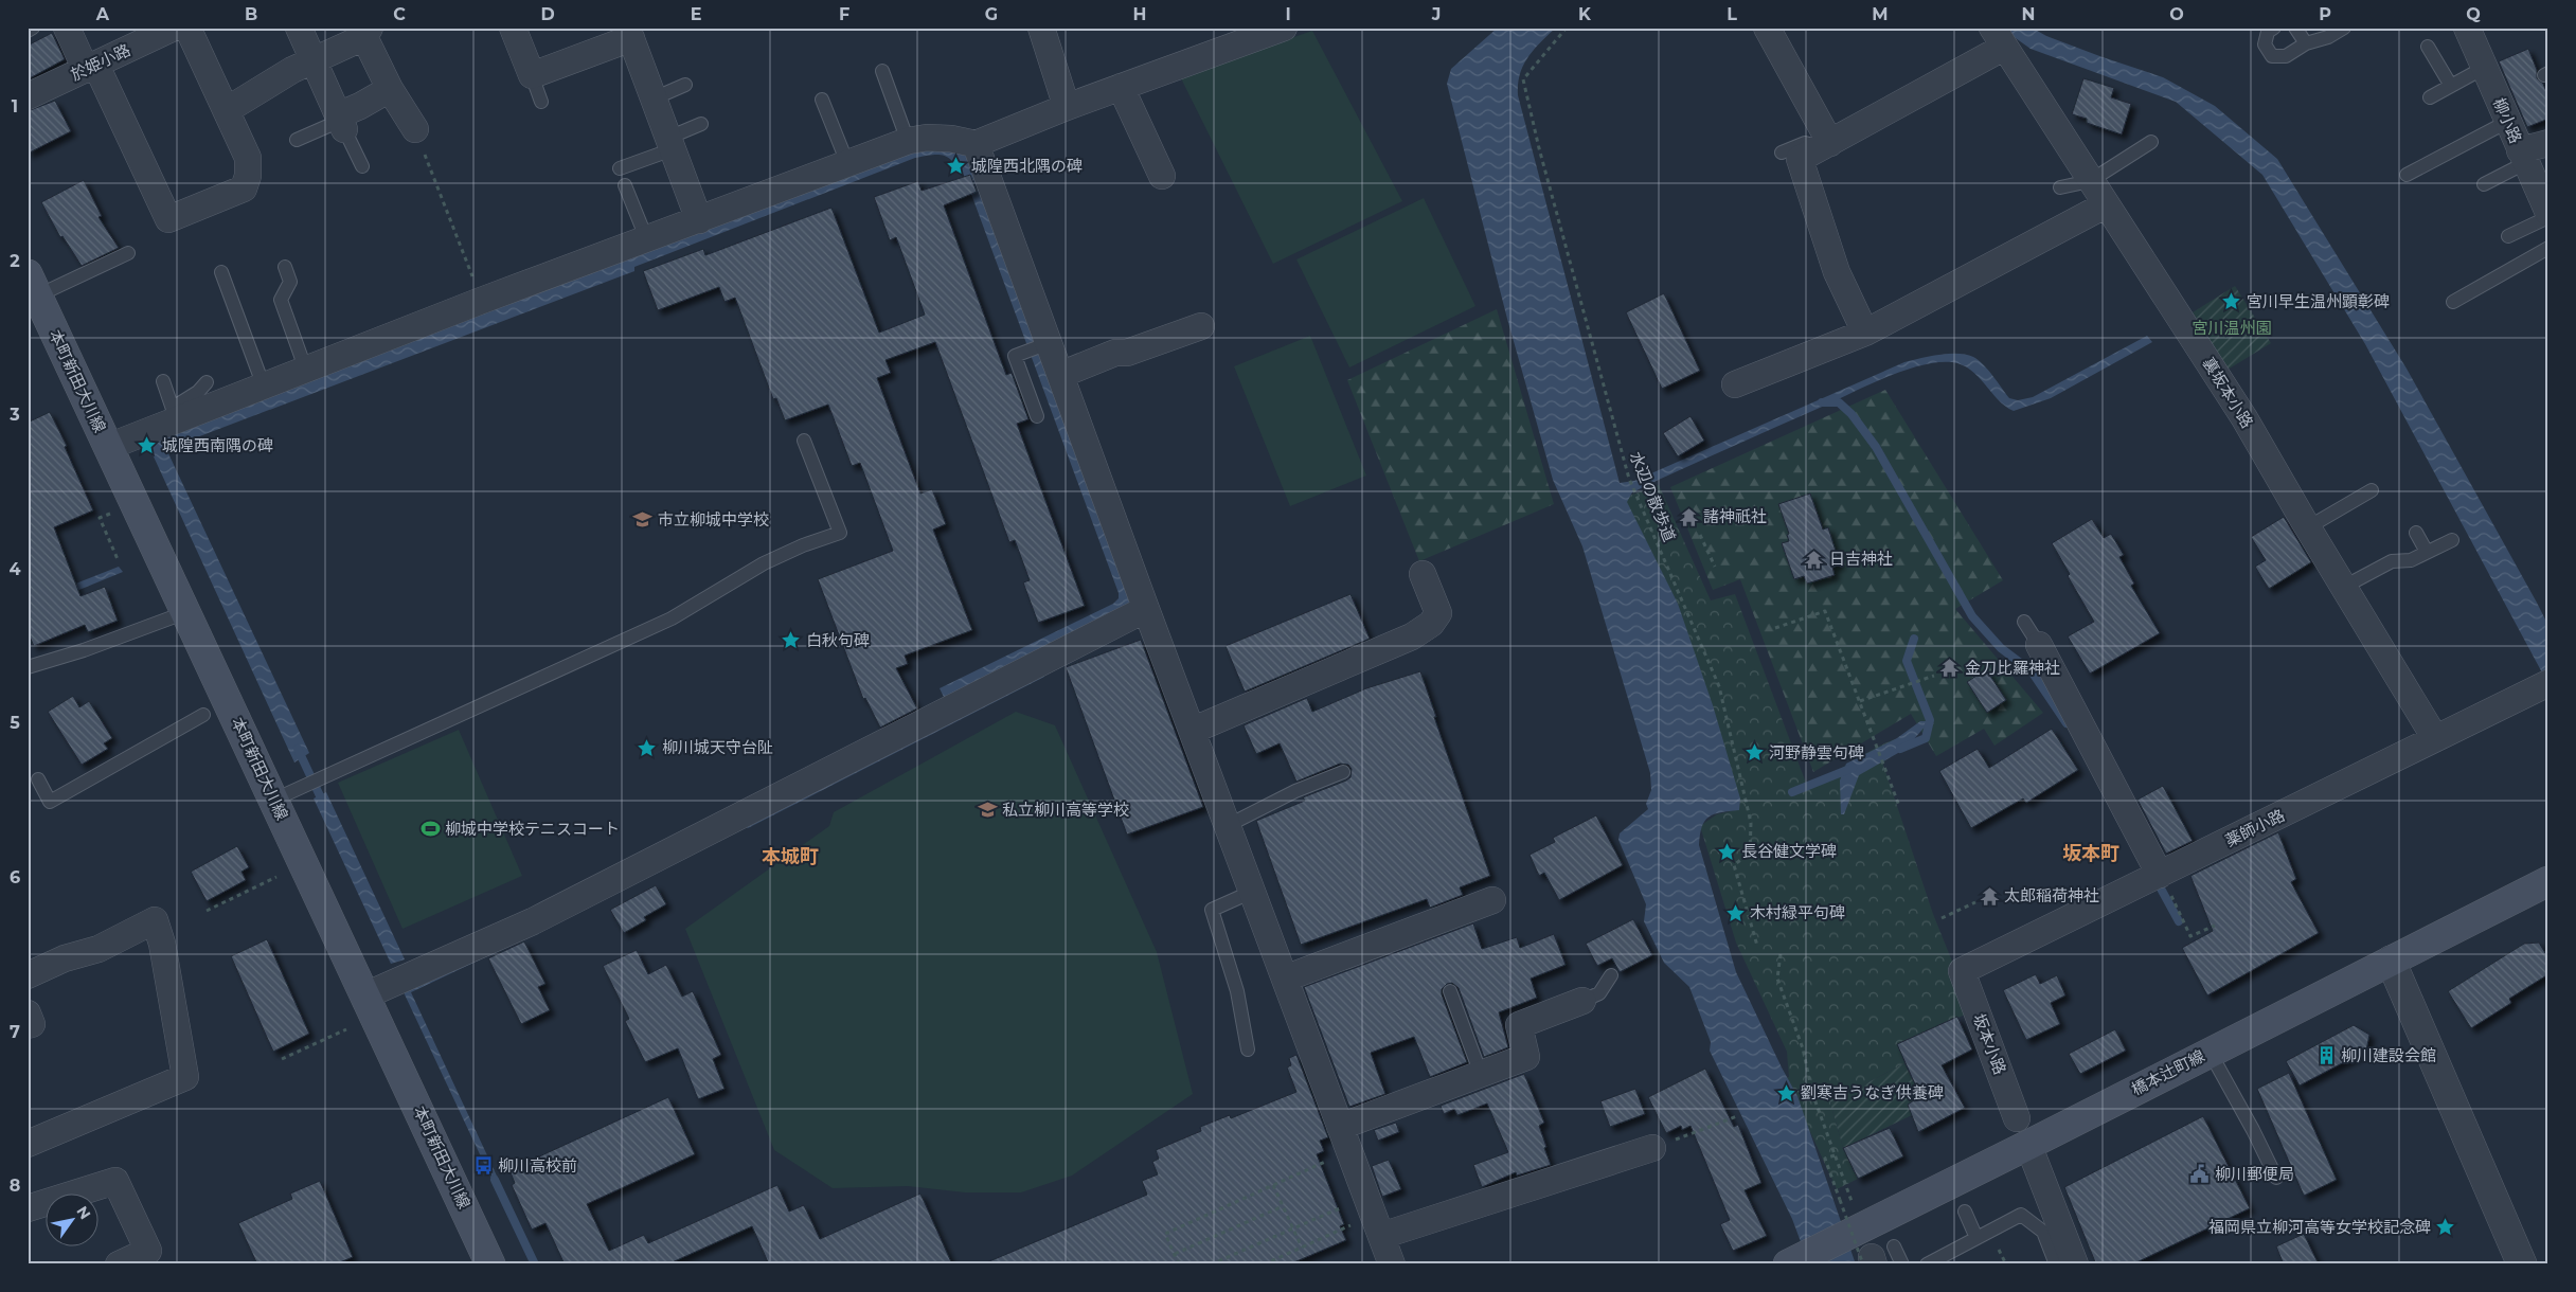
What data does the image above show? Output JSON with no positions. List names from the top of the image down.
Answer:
{
  "streets": {
    "main road": ["本町新田大川線", "橋本辻町線"],
    "street": [
      "於姫小路",
      "柳小路",
      "裏坂本小路",
      "薬師小路",
      "坂本小路"
    ],
    "path": ["水辺の散歩道"]
  },
  "crossings": [
    ["裏坂本小路", "薬師小路"],
    ["薬師小路", "坂本小路"]
  ],
  "districts": ["坂本町", "本城町"],
  "parks": ["宮川温州園"],
  "places": {
    "place": [
      "城隍西北隅の碑",
      "宮川早生温州顕彰碑",
      "城隍西南隅の碑",
      "白秋句碑",
      "柳川城天守台阯",
      "河野静雲句碑",
      "長谷健文学碑",
      "木村緑平句碑",
      "劉寒吉うなぎ供養碑",
      "福岡県立柳河高等女学校記念碑"
    ],
    "temple": [
      "諸神祇社",
      "日吉神社",
      "金刀比羅神社",
      "太郎稲荷神社"
    ],
    "school or university": ["市立柳城中学校", "私立柳川高等学校"],
    "sports": ["柳城中学校テニスコート"],
    "building": ["柳川建設会館"],
    "bus stop": ["柳川高校前"],
    "public building": ["柳川郵便局"]
  },
  "north": "top right",
  "grid": {
    "columns": [
      "A",
      "B",
      "C",
      "D",
      "E",
      "F",
      "G",
      "H",
      "I",
      "J",
      "K",
      "L",
      "M",
      "N",
      "O",
      "P",
      "Q"
    ],
    "rows": [
      "1",
      "2",
      "3",
      "4",
      "5",
      "6",
      "7",
      "8"
    ]
  }
}
